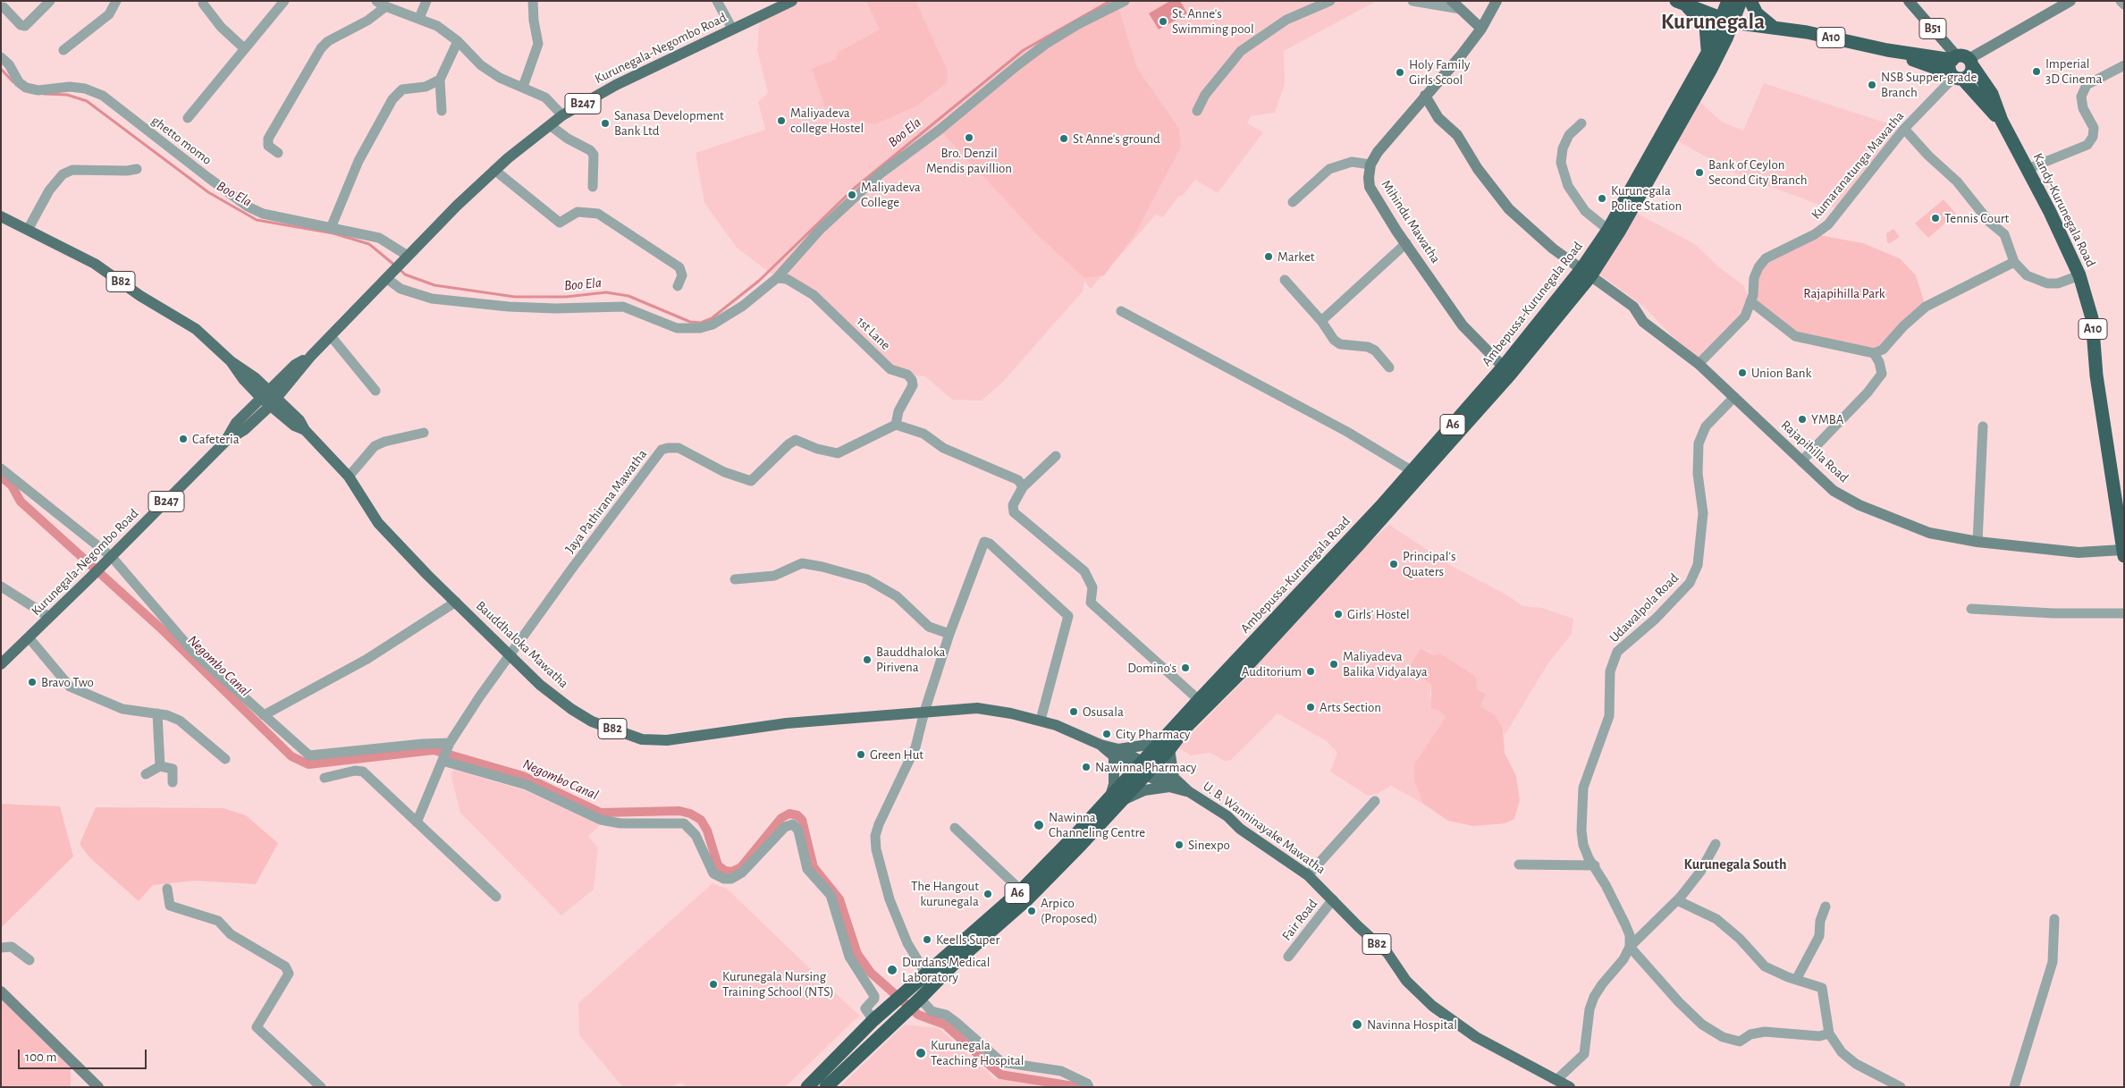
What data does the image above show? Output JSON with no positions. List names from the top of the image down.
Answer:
{
  "streets": {
    "highway": [
      "A10",
      "Kandy-Kurunegala Road",
      "Ambepussa-Kurunegala Road",
      "A6"
    ],
    "main road": [
      "B51",
      "Kurunegala-Negombo Road",
      "B247",
      "B82",
      "Bauddhaloka Mawatha",
      "U. B. Wanninayake Mawatha"
    ],
    "street": [
      "ghetto momo",
      "Kumaranatunga Mawatha",
      "Mihindu Mawatha",
      "1st Lane",
      "Rajapihilla Road",
      "Jaya Pathirana Mawatha",
      "Udawalpola Road",
      "Fair Road"
    ]
  },
  "crossings": [
    ["B51", "Kandy-Kurunegala Road"],
    ["A10", "Kandy-Kurunegala Road"],
    ["A10", "Ambepussa-Kurunegala Road"],
    ["Kurunegala-Negombo Road", "B247"],
    ["Kurunegala-Negombo Road", "ghetto momo"],
    ["Kurunegala-Negombo Road", "B82"],
    ["Kurunegala-Negombo Road", "Bauddhaloka Mawatha"],
    ["B247", "ghetto momo"],
    ["Kumaranatunga Mawatha", "Kandy-Kurunegala Road"],
    ["Kumaranatunga Mawatha", "Rajapihilla Road"],
    ["Kandy-Kurunegala Road", "Ambepussa-Kurunegala Road"],
    ["Kandy-Kurunegala Road", "Rajapihilla Road"],
    ["Mihindu Mawatha", "Ambepussa-Kurunegala Road"],
    ["Mihindu Mawatha", "Rajapihilla Road"],
    ["B82", "Bauddhaloka Mawatha"],
    ["Ambepussa-Kurunegala Road", "Rajapihilla Road"],
    ["Ambepussa-Kurunegala Road", "Bauddhaloka Mawatha"],
    ["Ambepussa-Kurunegala Road", "U. B. Wanninayake Mawatha"],
    ["1st Lane", "Jaya Pathirana Mawatha"],
    ["Rajapihilla Road", "Udawalpola Road"],
    ["Jaya Pathirana Mawatha", "Bauddhaloka Mawatha"],
    ["Bauddhaloka Mawatha", "U. B. Wanninayake Mawatha"],
    ["U. B. Wanninayake Mawatha", "Fair Road"]
  ],
  "districts": ["Kurunegala", "Kurunegala South"],
  "water": ["Boo Ela", "Negombo Canal"],
  "parks": ["Rajapihilla Park"],
  "places": [
    "St. Anne's Swimming pool",
    "Imperial 3D Cinema",
    "Holy Family Girls Scool",
    "NSB Supper-grade Branch",
    "Maliyadeva college Hostel",
    "Sanasa Development Bank Ltd",
    "Bro. Denzil Mendis pavillion",
    "St Anne's ground",
    "Bank of Ceylon Second City Branch",
    "Maliyadeva College",
    "Kurunegala Police Station",
    "Tennis Court",
    "Market",
    "Union Bank",
    "YMBA",
    "Cafeteria",
    "Principal's Quaters",
    "Girls' Hostel",
    "Bauddhaloka Pirivena",
    "Maliyadeva Balika Vidyalaya",
    "Domino's",
    "Auditorium",
    "Bravo Two",
    "Arts Section",
    "Osusala",
    "City Pharmacy",
    "Green Hut",
    "Nawinna Pharmacy",
    "Nawinna Channeling Centre",
    "Sinexpo",
    "The Hangout kurunegala",
    "Arpico (Proposed)",
    "Keells Super",
    "Durdans Medical Laboratory",
    "Kurunegala Nursing Training School (NTS)",
    "Navinna Hospital",
    "Kurunegala Teaching Hospital"
  ],
  "scale_bar": "100 m"
}
